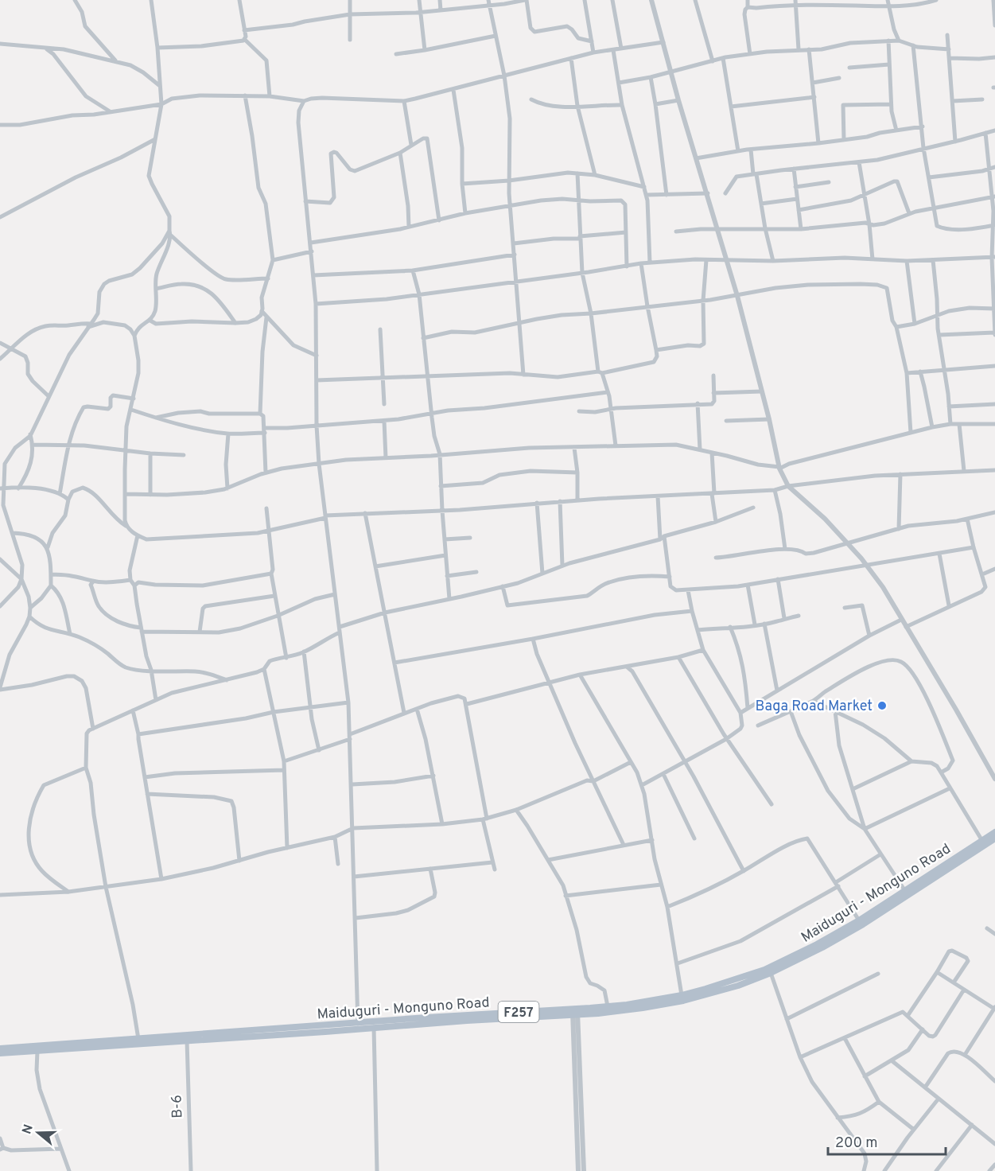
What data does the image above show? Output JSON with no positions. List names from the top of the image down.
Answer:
{
  "streets": {
    "main road": ["Maiduguri - Monguno Road", "F257"],
    "street": ["B-6"]
  },
  "crossings": [
    ["Maiduguri - Monguno Road", "B-6"]
  ],
  "places": ["Baga Road Market"],
  "scale_bar": "200 m",
  "north": "left"
}
